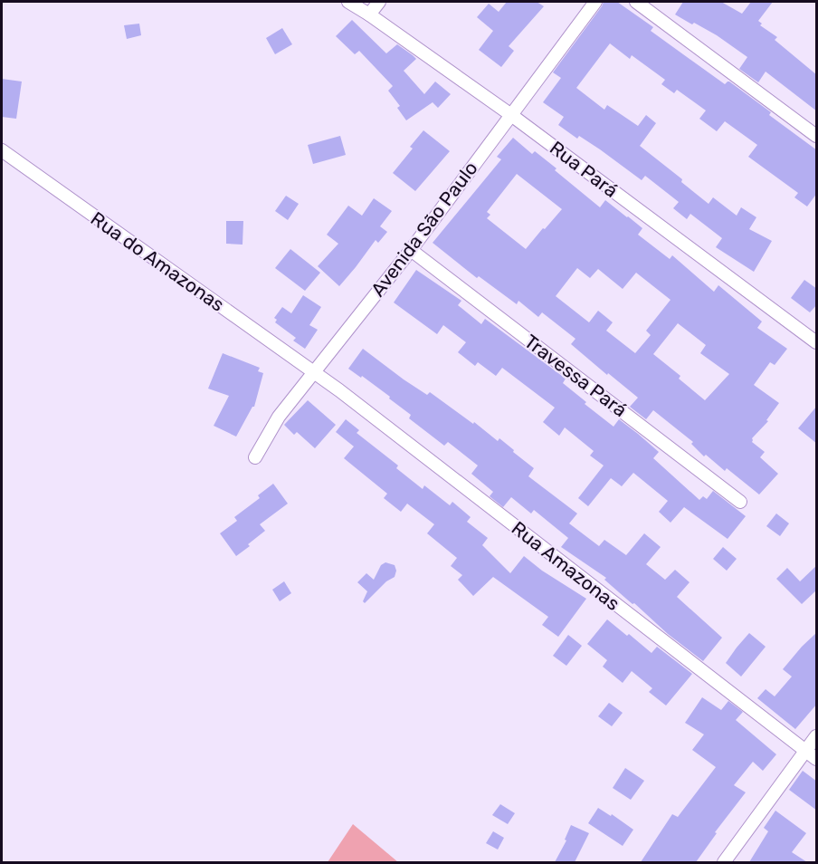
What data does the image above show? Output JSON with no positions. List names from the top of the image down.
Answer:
{
  "streets": {
    "street": [
      "Rua Pará",
      "Avenida São Paulo",
      "Rua do Amazonas",
      "Travessa Pará",
      "Rua Amazonas"
    ]
  },
  "crossings": [
    ["Rua Pará", "Avenida São Paulo"],
    ["Avenida São Paulo", "Rua do Amazonas"],
    ["Avenida São Paulo", "Travessa Pará"],
    ["Avenida São Paulo", "Rua Amazonas"],
    ["Rua do Amazonas", "Rua Amazonas"]
  ]
}
